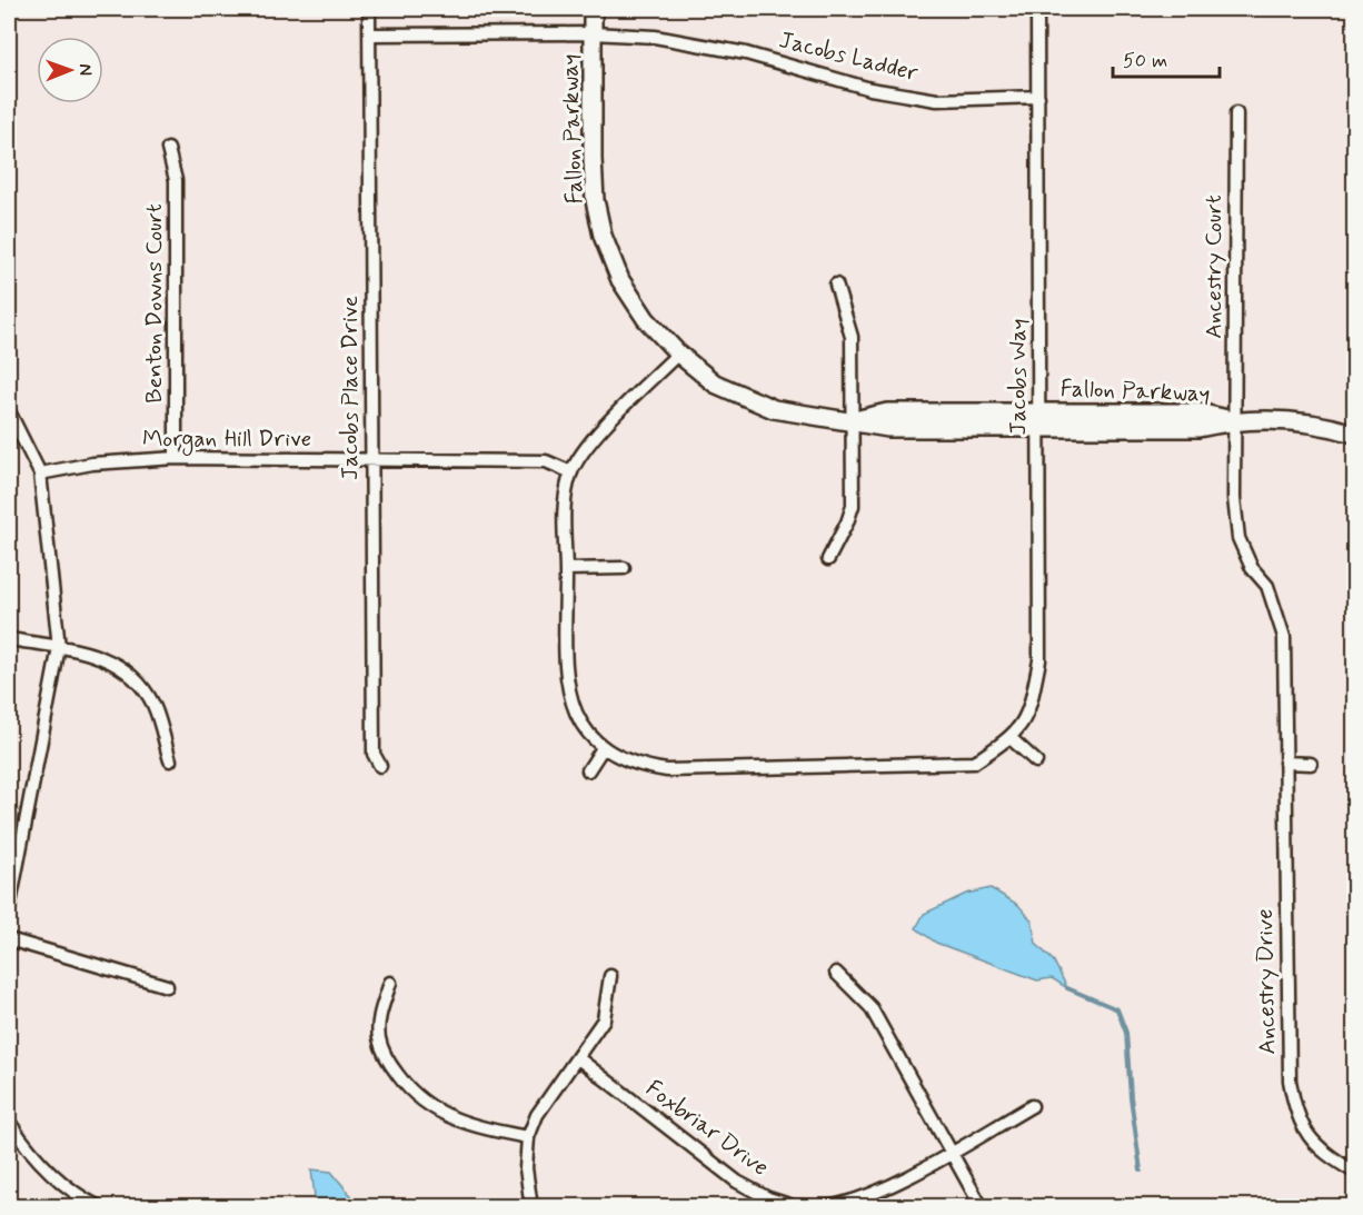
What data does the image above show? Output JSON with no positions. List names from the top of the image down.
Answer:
{
  "streets": {
    "street": [
      "Jacobs Ladder",
      "Fallon Parkway",
      "Ancestry Court",
      "Benton Downs Court",
      "Jacobs Way",
      "Jacobs Place Drive",
      "Morgan Hill Drive",
      "Ancestry Drive",
      "Foxbriar Drive"
    ]
  },
  "crossings": [
    ["Jacobs Ladder", "Fallon Parkway"],
    ["Jacobs Ladder", "Jacobs Way"],
    ["Jacobs Ladder", "Jacobs Place Drive"],
    ["Fallon Parkway", "Ancestry Court"],
    ["Fallon Parkway", "Jacobs Way"],
    ["Fallon Parkway", "Ancestry Drive"],
    ["Ancestry Court", "Ancestry Drive"],
    ["Benton Downs Court", "Morgan Hill Drive"],
    ["Jacobs Way", "Morgan Hill Drive"],
    ["Jacobs Place Drive", "Morgan Hill Drive"]
  ],
  "scale_bar": "50 m",
  "north": "right"
}
